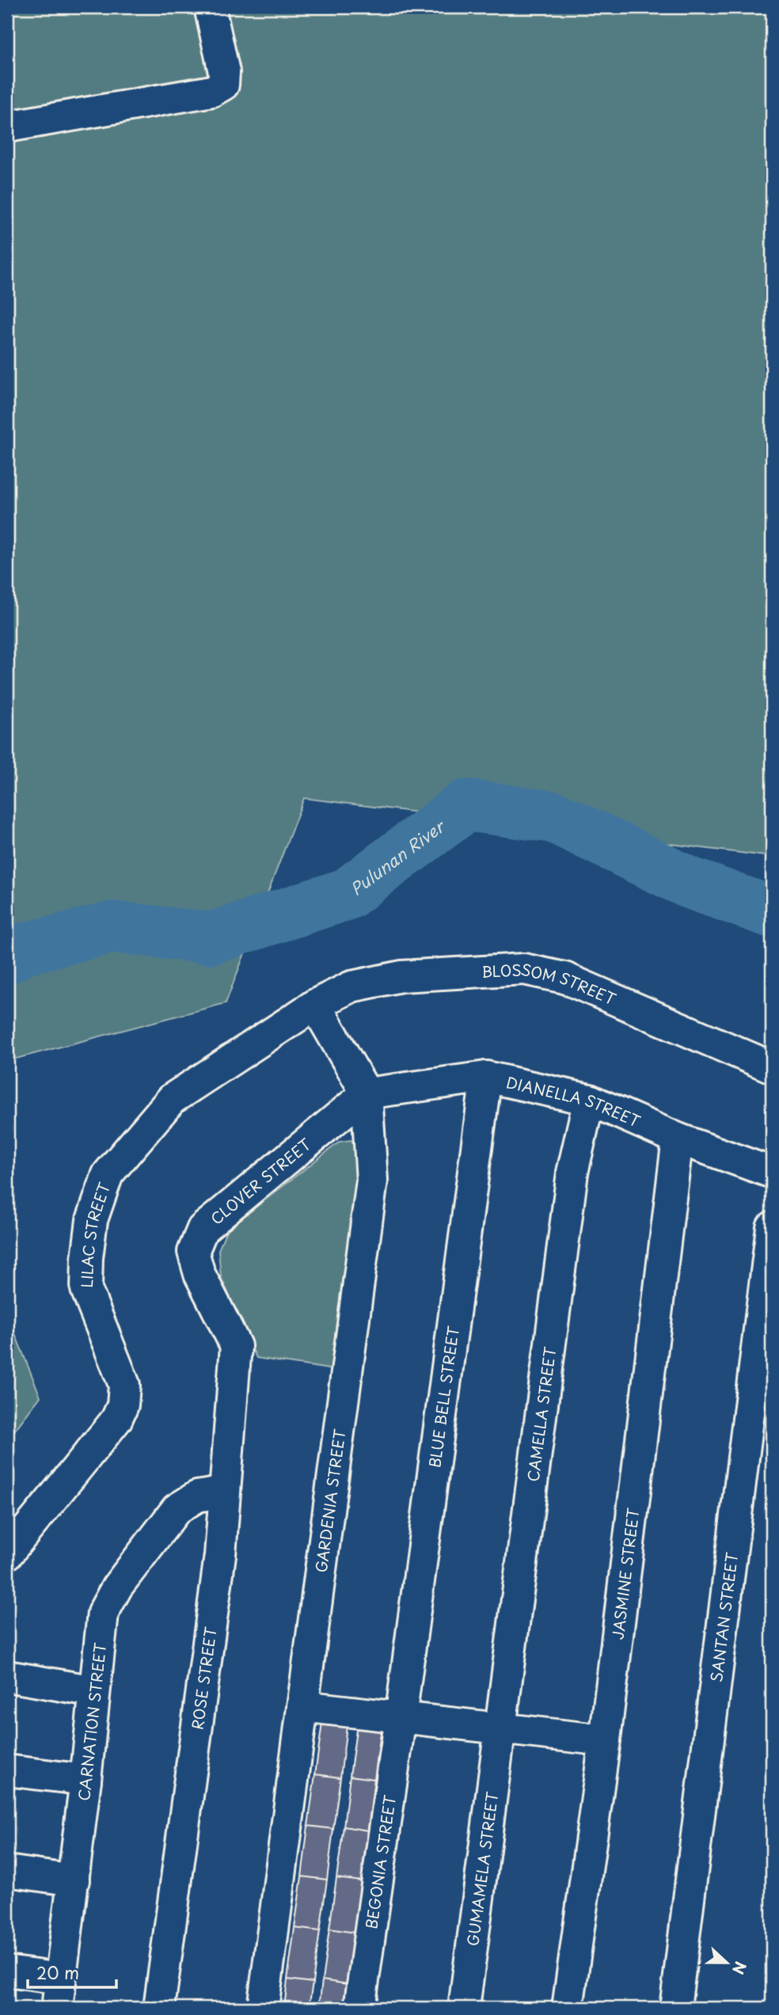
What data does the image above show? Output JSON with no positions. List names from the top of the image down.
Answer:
{
  "streets": {
    "street": [
      "BLOSSOM STREET",
      "DIANELLA STREET",
      "CLOVER STREET",
      "LILAC STREET",
      "BLUE BELL STREET",
      "CAMELLA STREET",
      "GARDENIA STREET",
      "JASMINE STREET",
      "SANTAN STREET",
      "ROSE STREET",
      "CARNATION STREET",
      "BEGONIA STREET",
      "GUMAMELA STREET"
    ]
  },
  "crossings": [
    ["BLOSSOM STREET", "LILAC STREET"],
    ["BLOSSOM STREET", "GARDENIA STREET"],
    ["DIANELLA STREET", "CLOVER STREET"],
    ["DIANELLA STREET", "BLUE BELL STREET"],
    ["DIANELLA STREET", "CAMELLA STREET"],
    ["DIANELLA STREET", "GARDENIA STREET"],
    ["DIANELLA STREET", "JASMINE STREET"],
    ["CLOVER STREET", "GARDENIA STREET"],
    ["CLOVER STREET", "ROSE STREET"],
    ["LILAC STREET", "GARDENIA STREET"],
    ["BLUE BELL STREET", "BEGONIA STREET"],
    ["CAMELLA STREET", "GUMAMELA STREET"],
    ["ROSE STREET", "CARNATION STREET"]
  ],
  "water": ["Pulunan River"],
  "scale_bar": "20 m",
  "north": "right"
}
